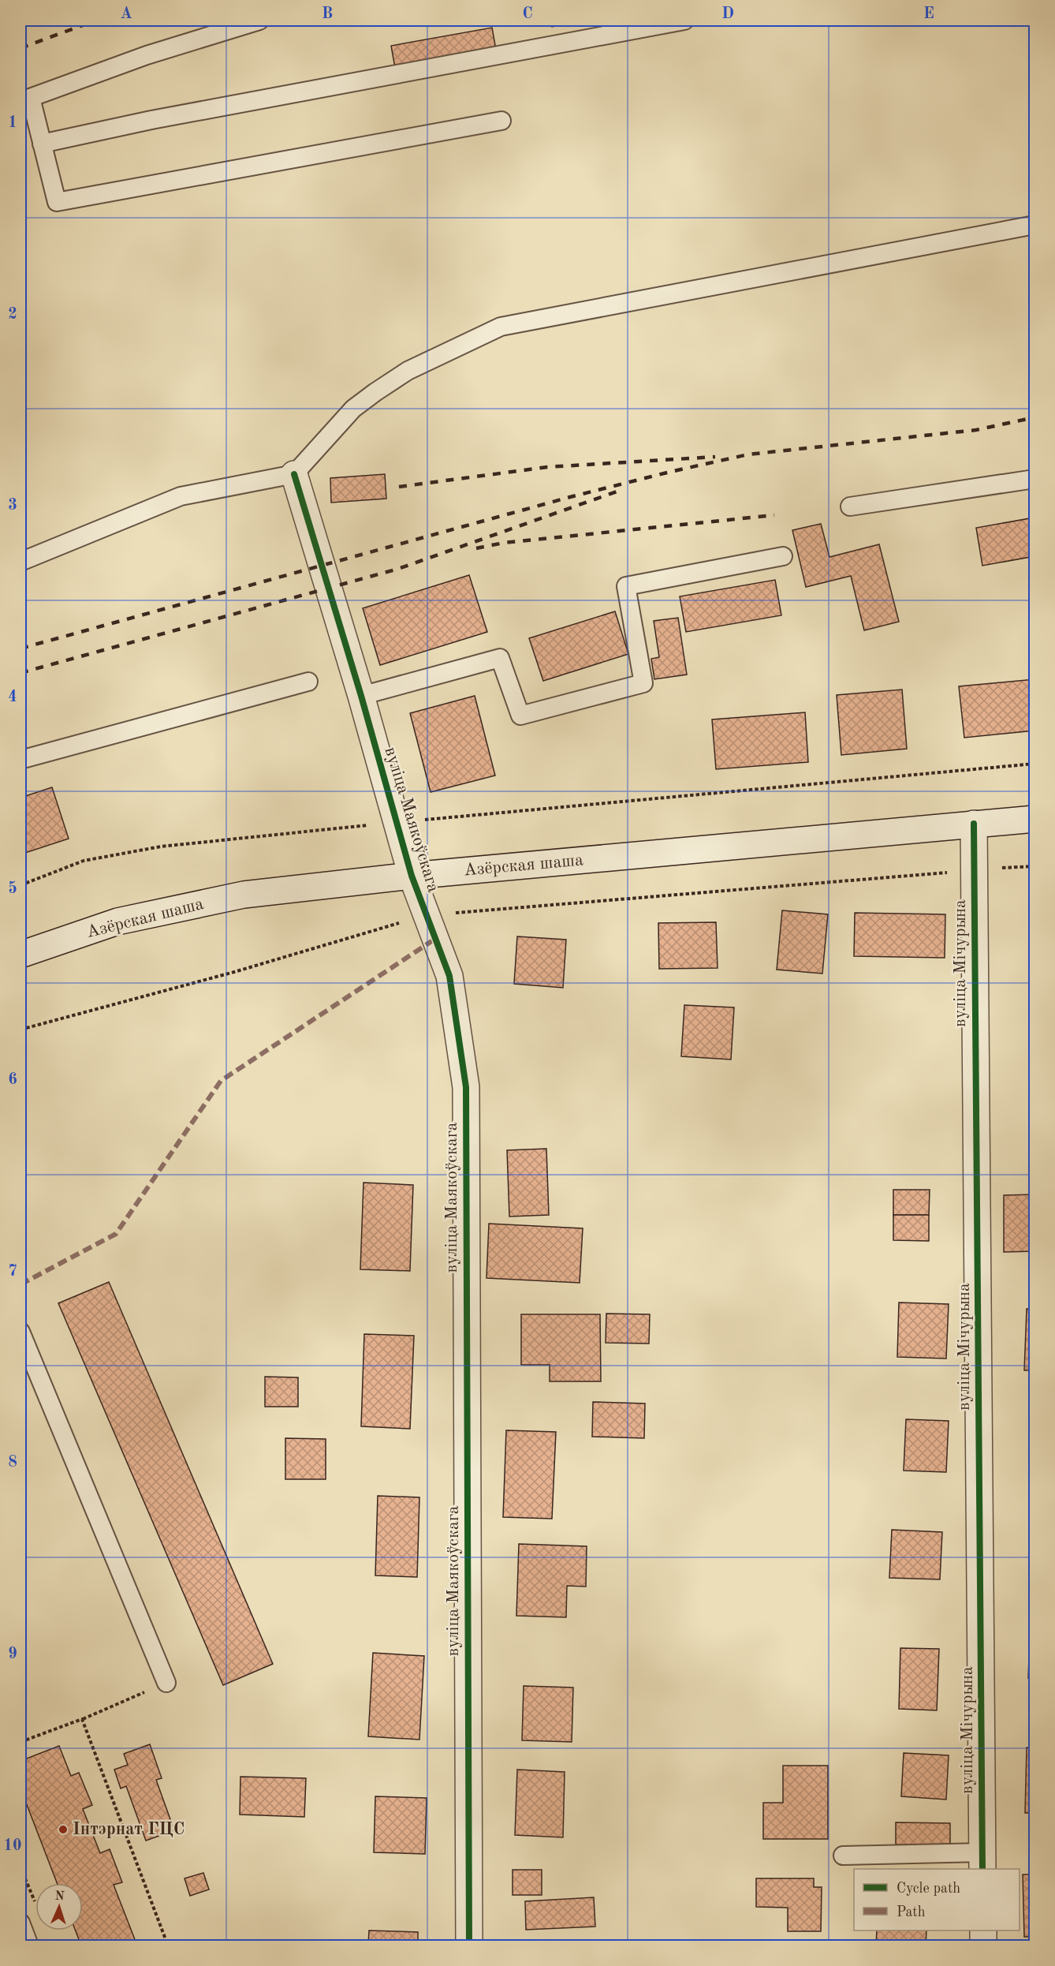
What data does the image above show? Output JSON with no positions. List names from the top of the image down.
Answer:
{
  "streets": {
    "street": ["вуліца Маякоўскага", "Азёрская шаша", "вуліца Мічурына"]
  },
  "crossings": [
    ["вуліца Маякоўскага", "Азёрская шаша"],
    ["Азёрская шаша", "вуліца Мічурына"]
  ],
  "places": ["Інтэрнат ГЦС"],
  "legend": ["Cycle path", "Path"],
  "north": "top",
  "grid": {
    "columns": [
      "A",
      "B",
      "C",
      "D",
      "E"
    ],
    "rows": [
      "1",
      "2",
      "3",
      "4",
      "5",
      "6",
      "7",
      "8",
      "9",
      "10"
    ]
  }
}
